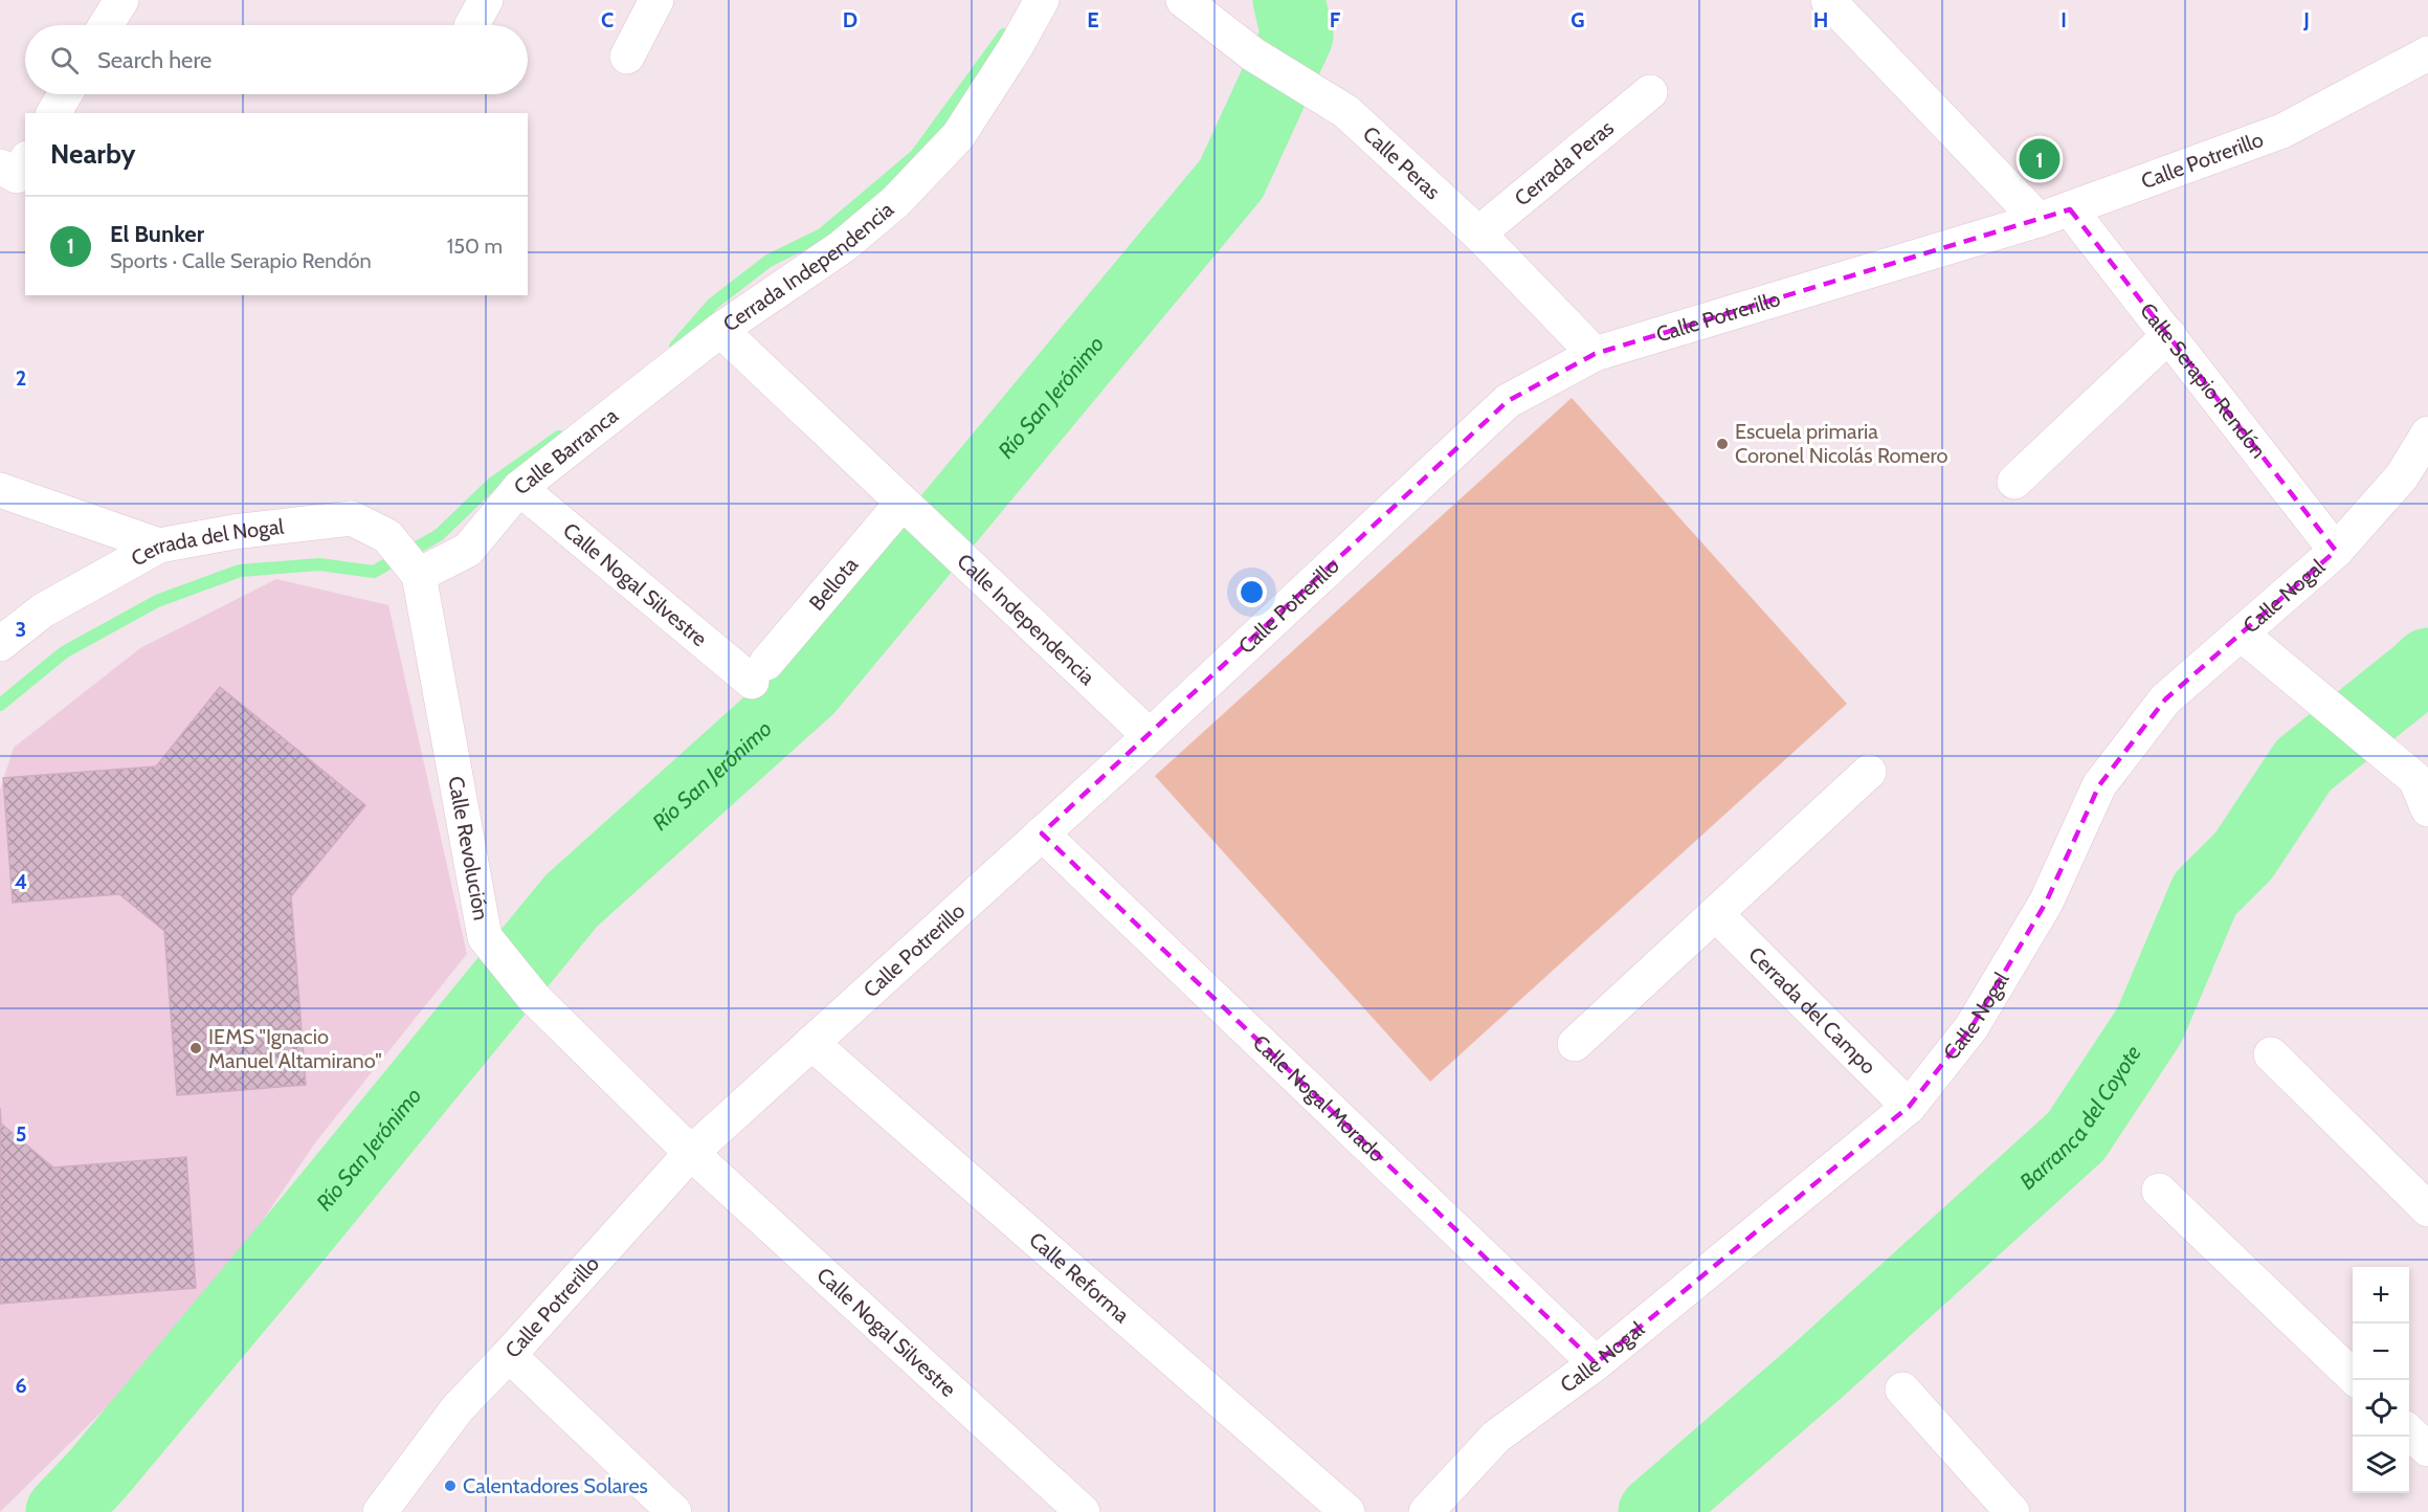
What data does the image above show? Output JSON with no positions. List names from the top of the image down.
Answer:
{
  "streets": {
    "street": [
      "Calle Potrerillo",
      "Calle Peras",
      "Cerrada Peras",
      "Cerrada Independencia",
      "Calle Serapio Rendón",
      "Calle Barranca",
      "Cerrada del Nogal",
      "Bellota",
      "Calle Nogal Silvestre",
      "Calle Nogal",
      "Calle Independencia",
      "Calle Revolución",
      "Cerrada del Campo",
      "Calle Nogal Morado",
      "Calle Reforma"
    ]
  },
  "crossings": [
    ["Calle Potrerillo", "Calle Peras"],
    ["Calle Potrerillo", "Calle Serapio Rendón"],
    ["Calle Potrerillo", "Calle Nogal Silvestre"],
    ["Calle Potrerillo", "Calle Independencia"],
    ["Calle Potrerillo", "Calle Revolución"],
    ["Calle Potrerillo", "Calle Nogal Morado"],
    ["Calle Potrerillo", "Calle Reforma"],
    ["Calle Peras", "Cerrada Peras"],
    ["Cerrada Independencia", "Calle Barranca"],
    ["Cerrada Independencia", "Bellota"],
    ["Cerrada Independencia", "Calle Independencia"],
    ["Calle Serapio Rendón", "Calle Nogal"],
    ["Calle Barranca", "Cerrada del Nogal"],
    ["Calle Barranca", "Calle Nogal Silvestre"],
    ["Calle Barranca", "Calle Revolución"],
    ["Cerrada del Nogal", "Calle Revolución"],
    ["Bellota", "Calle Nogal Silvestre"],
    ["Bellota", "Calle Independencia"],
    ["Calle Nogal Silvestre", "Calle Revolución"],
    ["Calle Nogal", "Cerrada del Campo"],
    ["Calle Nogal", "Calle Nogal Morado"]
  ],
  "water": ["Río San Jerónimo", "Barranca del Coyote"],
  "places": ["Escuela primaria Coronel Nicolás Romero", "IEMS \"Ignacio Manuel Altamirano\"", "Calentadores Solares"],
  "page": {
    "search": "Search here",
    "heading": "Nearby",
    "pins": "1",
    "list": [
      {
        "mark": "1",
        "name": "El Bunker",
        "note": "Sports · Calle Serapio Rendón",
        "value": "150 m"
      }
    ],
    "map_buttons": ["+", "−"]
  },
  "grid": {
    "columns": [
      "C",
      "D",
      "E",
      "F",
      "G",
      "H",
      "I",
      "J"
    ],
    "rows": [
      "2",
      "3",
      "4",
      "5",
      "6"
    ]
  }
}
